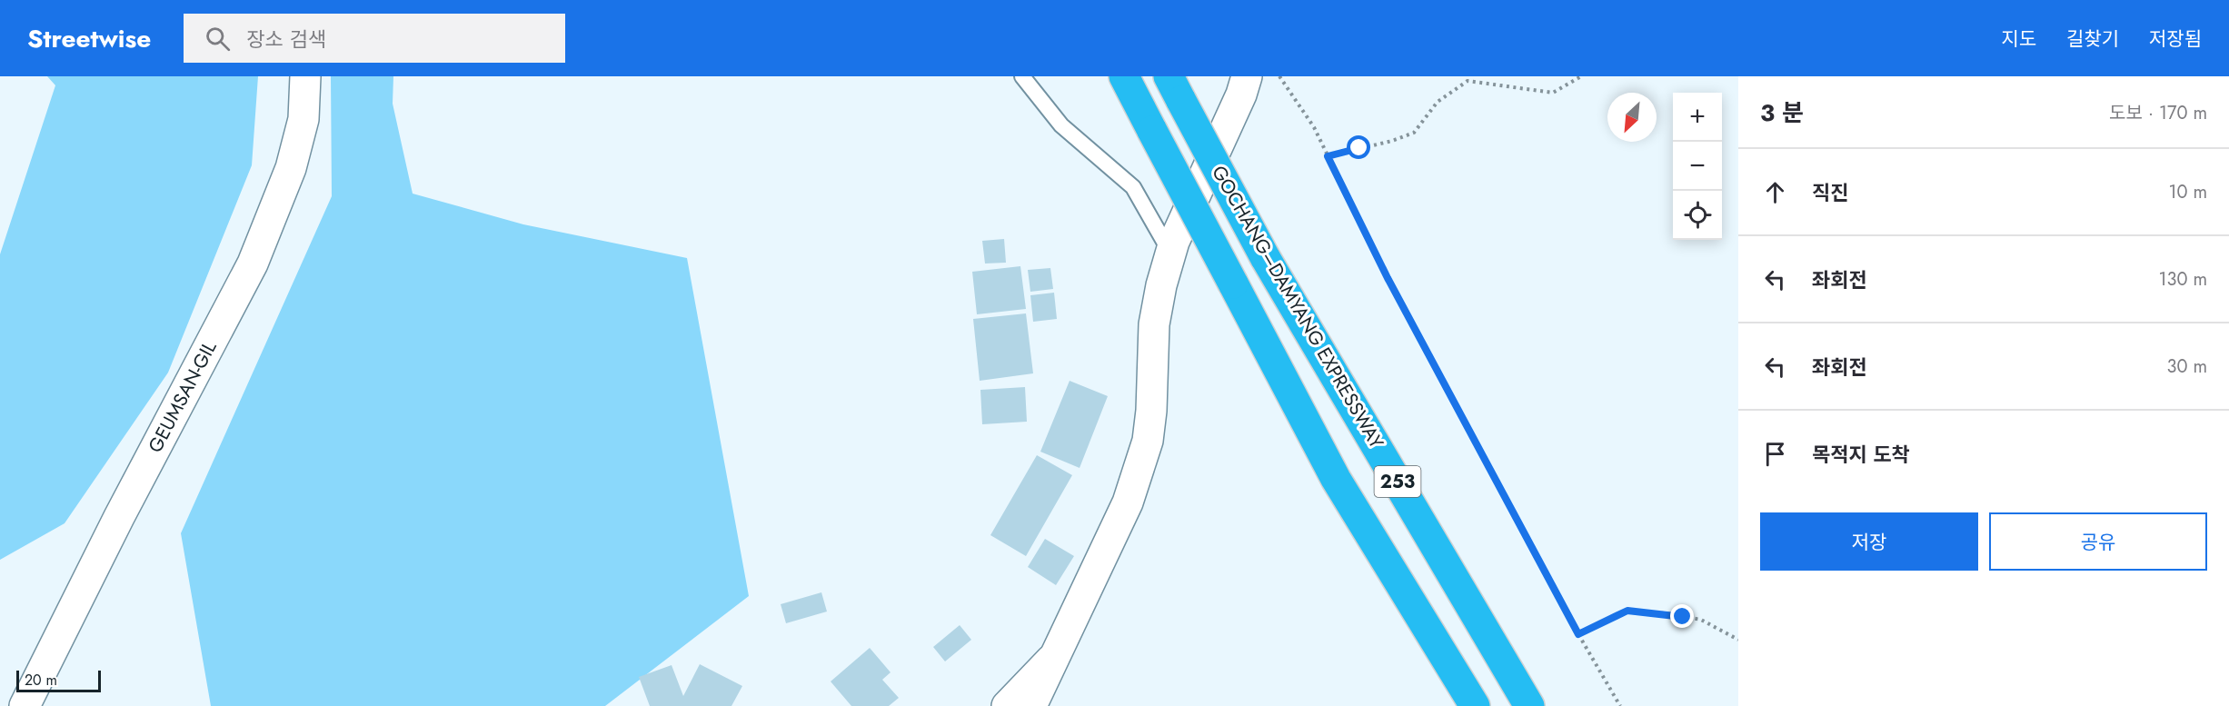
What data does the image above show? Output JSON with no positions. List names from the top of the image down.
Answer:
{
  "streets": {
    "highway": ["GOCHANG–DAMYANG EXPRESSWAY", "253"],
    "street": ["GEUMSAN-GIL"]
  },
  "scale_bar": "20 m",
  "north": "bottom left",
  "page": {
    "header": "Streetwise",
    "search": "장소 검색",
    "nav": ["지도", "길찾기", "저장됨"],
    "heading": ["3 분", "도보 · 170 m"],
    "map_buttons": ["+", "−"],
    "list": [
      ["직진", "10 m"],
      ["좌회전", "130 m"],
      ["좌회전", "30 m"],
      "목적지 도착"
    ],
    "buttons": ["저장", "공유"],
    "scale": "20 m"
  }
}
